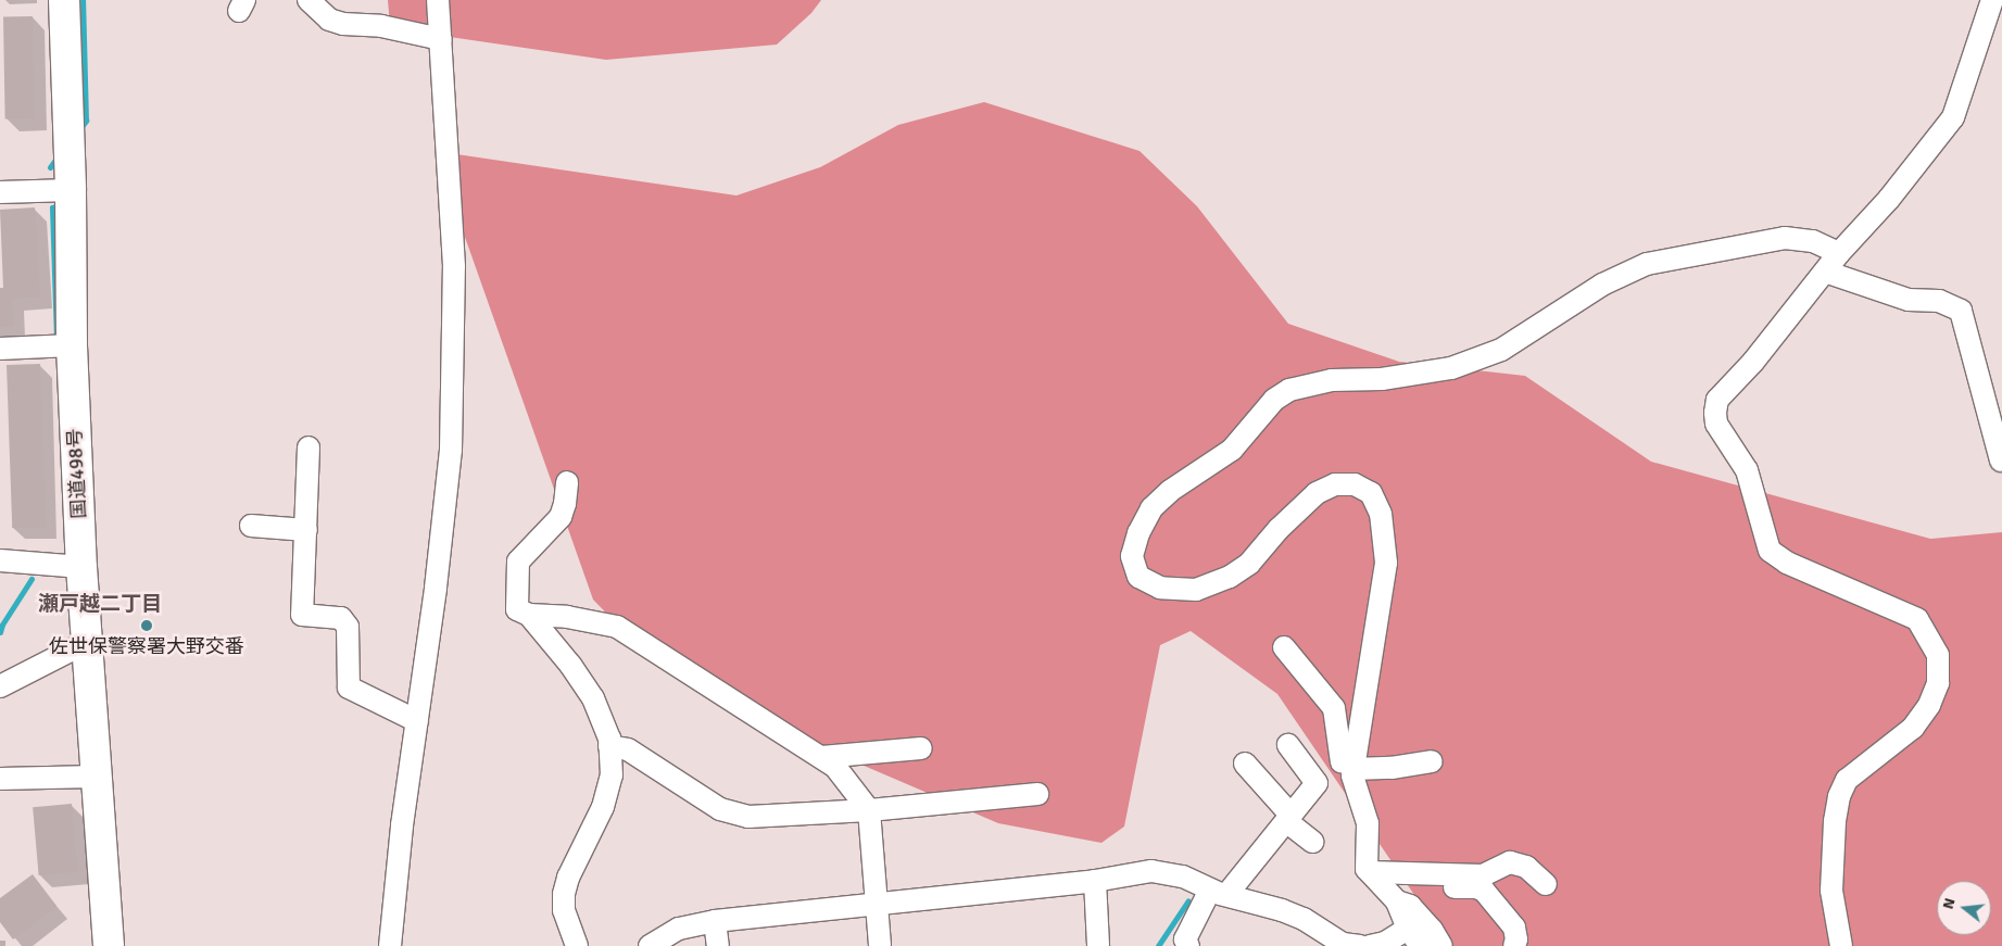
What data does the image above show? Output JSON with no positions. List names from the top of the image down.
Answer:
{
  "streets": {
    "highway": ["国道498号"]
  },
  "districts": ["瀬戸越二丁目"],
  "places": ["佐世保警察署大野交番"],
  "north": "left"
}
